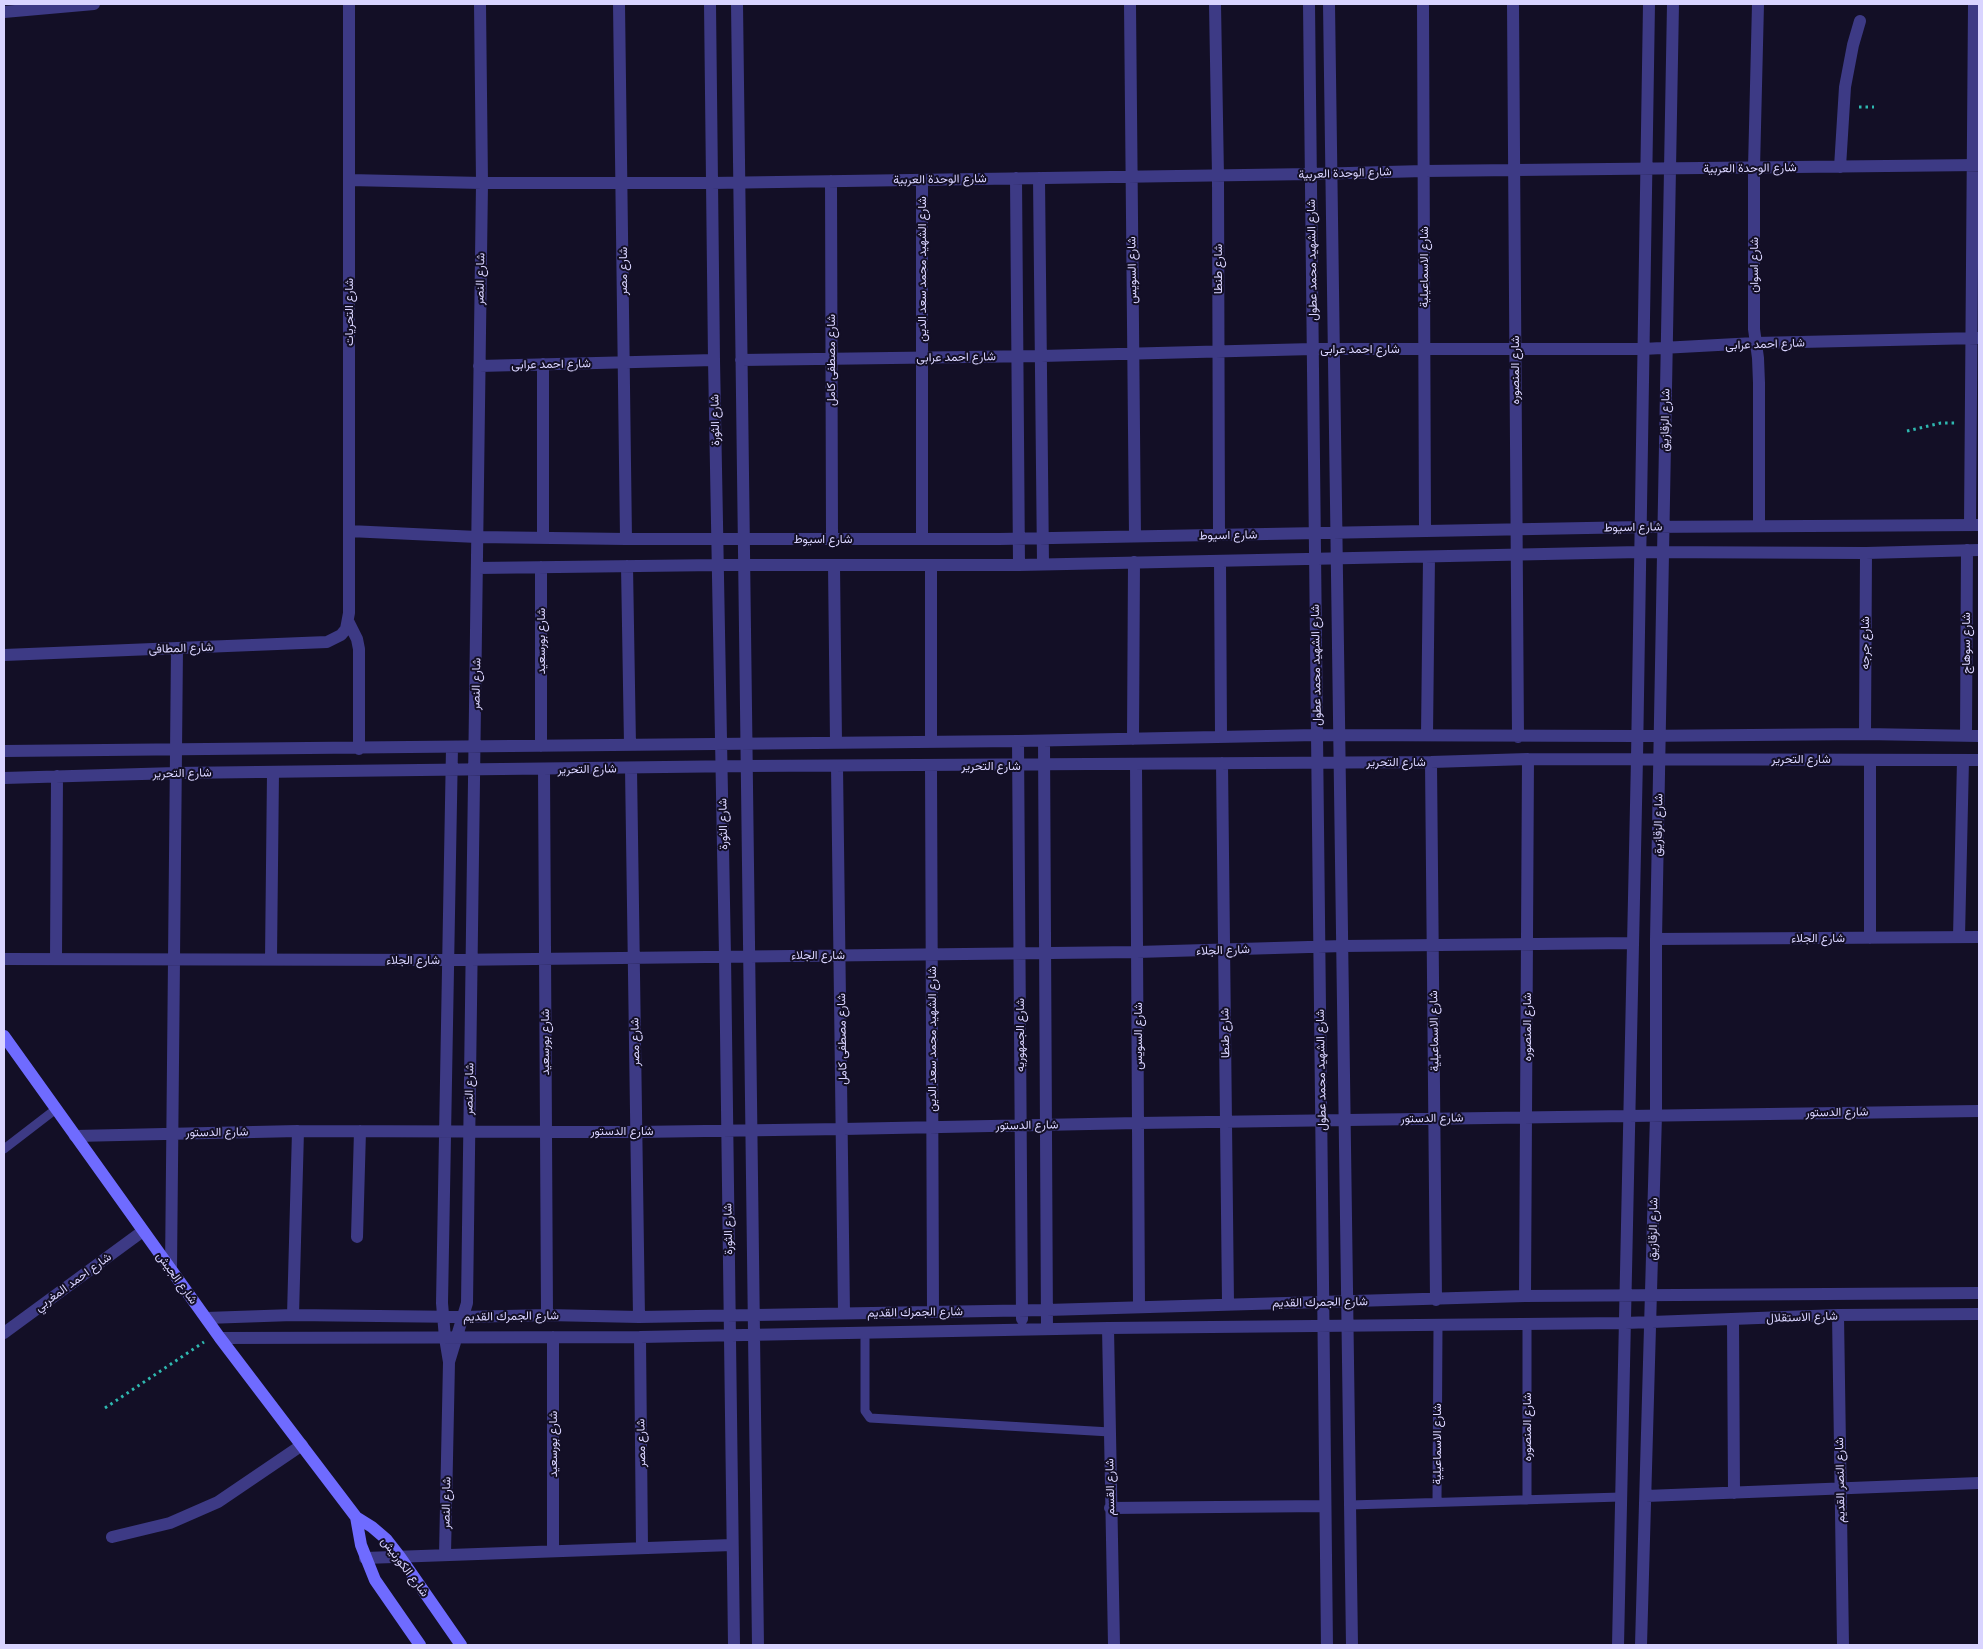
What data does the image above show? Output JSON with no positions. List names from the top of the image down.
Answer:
{
  "streets": {
    "main road": ["شارع الجيش", "شارع الكورنيش"],
    "street": [
      "شارع الوحدة العربية",
      "شارع الشهيد محمد عطول",
      "شارع اسوان",
      "شارع الاسماعيلية",
      "شارع الشهيد محمد سعد الدين",
      "شارع طنطا",
      "شارع السويس",
      "شارع مصر",
      "شارع النصر",
      "شارع التحريات",
      "شارع احمد عرابى",
      "شارع مصطفى كامل",
      "شارع المنصوره",
      "شارع الثورة",
      "شارع الزقازيق",
      "شارع اسيوط",
      "شارع بورسعيد",
      "شارع جرجه",
      "شارع سوهاج",
      "شارع المطافى",
      "شارع التحرير",
      "شارع الجلاء",
      "شارع الجمهوريه",
      "شارع الدستور",
      "شارع احمد المغربي",
      "شارع الجمرك القديم",
      "شارع الاستقلال",
      "شارع النصر القديم",
      "شارع القسم"
    ]
  },
  "crossings": [
    ["شارع الوحدة العربية", "شارع الشهيد محمد عطول"],
    ["شارع الوحدة العربية", "شارع اسوان"],
    ["شارع الوحدة العربية", "شارع الاسماعيلية"],
    ["شارع الوحدة العربية", "شارع الشهيد محمد سعد الدين"],
    ["شارع الوحدة العربية", "شارع طنطا"],
    ["شارع الوحدة العربية", "شارع السويس"],
    ["شارع الوحدة العربية", "شارع مصر"],
    ["شارع الوحدة العربية", "شارع النصر"],
    ["شارع الوحدة العربية", "شارع التحريات"],
    ["شارع الوحدة العربية", "شارع مصطفى كامل"],
    ["شارع الوحدة العربية", "شارع المنصوره"],
    ["شارع الوحدة العربية", "شارع الثورة"],
    ["شارع الوحدة العربية", "شارع الزقازيق"],
    ["شارع الشهيد محمد عطول", "شارع احمد عرابى"],
    ["شارع الشهيد محمد عطول", "شارع اسيوط"],
    ["شارع الشهيد محمد عطول", "شارع التحرير"],
    ["شارع الشهيد محمد عطول", "شارع الجلاء"],
    ["شارع الشهيد محمد عطول", "شارع الدستور"],
    ["شارع الشهيد محمد عطول", "شارع الجمرك القديم"],
    ["شارع اسوان", "شارع احمد عرابى"],
    ["شارع اسوان", "شارع اسيوط"],
    ["شارع الاسماعيلية", "شارع احمد عرابى"],
    ["شارع الاسماعيلية", "شارع اسيوط"],
    ["شارع الاسماعيلية", "شارع التحرير"],
    ["شارع الاسماعيلية", "شارع الجلاء"],
    ["شارع الاسماعيلية", "شارع الدستور"],
    ["شارع الاسماعيلية", "شارع الجمرك القديم"],
    ["شارع الشهيد محمد سعد الدين", "شارع احمد عرابى"],
    ["شارع الشهيد محمد سعد الدين", "شارع اسيوط"],
    ["شارع الشهيد محمد سعد الدين", "شارع التحرير"],
    ["شارع الشهيد محمد سعد الدين", "شارع الجلاء"],
    ["شارع الشهيد محمد سعد الدين", "شارع الدستور"],
    ["شارع الشهيد محمد سعد الدين", "شارع الجمرك القديم"],
    ["شارع طنطا", "شارع احمد عرابى"],
    ["شارع طنطا", "شارع اسيوط"],
    ["شارع طنطا", "شارع التحرير"],
    ["شارع طنطا", "شارع الجلاء"],
    ["شارع طنطا", "شارع الدستور"],
    ["شارع طنطا", "شارع الجمرك القديم"],
    ["شارع السويس", "شارع احمد عرابى"],
    ["شارع السويس", "شارع اسيوط"],
    ["شارع السويس", "شارع التحرير"],
    ["شارع السويس", "شارع الجلاء"],
    ["شارع السويس", "شارع الدستور"],
    ["شارع السويس", "شارع الجمرك القديم"],
    ["شارع مصر", "شارع احمد عرابى"],
    ["شارع مصر", "شارع اسيوط"],
    ["شارع مصر", "شارع التحرير"],
    ["شارع مصر", "شارع الجلاء"],
    ["شارع مصر", "شارع الدستور"],
    ["شارع مصر", "شارع الجمرك القديم"],
    ["شارع النصر", "شارع احمد عرابى"],
    ["شارع النصر", "شارع اسيوط"],
    ["شارع النصر", "شارع التحرير"],
    ["شارع النصر", "شارع الجلاء"],
    ["شارع النصر", "شارع الدستور"],
    ["شارع النصر", "شارع الجمرك القديم"],
    ["شارع التحريات", "شارع اسيوط"],
    ["شارع التحريات", "شارع المطافى"],
    ["شارع احمد عرابى", "شارع مصطفى كامل"],
    ["شارع احمد عرابى", "شارع المنصوره"],
    ["شارع احمد عرابى", "شارع الثورة"],
    ["شارع احمد عرابى", "شارع الزقازيق"],
    ["شارع مصطفى كامل", "شارع اسيوط"],
    ["شارع مصطفى كامل", "شارع التحرير"],
    ["شارع مصطفى كامل", "شارع الجلاء"],
    ["شارع مصطفى كامل", "شارع الدستور"],
    ["شارع مصطفى كامل", "شارع الجمرك القديم"],
    ["شارع المنصوره", "شارع اسيوط"],
    ["شارع المنصوره", "شارع التحرير"],
    ["شارع المنصوره", "شارع الجلاء"],
    ["شارع المنصوره", "شارع الدستور"],
    ["شارع المنصوره", "شارع الجمرك القديم"],
    ["شارع الثورة", "شارع اسيوط"],
    ["شارع الثورة", "شارع التحرير"],
    ["شارع الثورة", "شارع الجلاء"],
    ["شارع الثورة", "شارع الدستور"],
    ["شارع الثورة", "شارع الجمرك القديم"],
    ["شارع الزقازيق", "شارع اسيوط"],
    ["شارع الزقازيق", "شارع التحرير"],
    ["شارع الزقازيق", "شارع الجلاء"],
    ["شارع الزقازيق", "شارع الدستور"],
    ["شارع الزقازيق", "شارع الجمرك القديم"],
    ["شارع الزقازيق", "شارع الاستقلال"],
    ["شارع اسيوط", "شارع بورسعيد"],
    ["شارع اسيوط", "شارع جرجه"],
    ["شارع اسيوط", "شارع سوهاج"],
    ["شارع بورسعيد", "شارع التحرير"],
    ["شارع بورسعيد", "شارع الجلاء"],
    ["شارع بورسعيد", "شارع الدستور"],
    ["شارع بورسعيد", "شارع الجمرك القديم"],
    ["شارع جرجه", "شارع التحرير"],
    ["شارع سوهاج", "شارع التحرير"],
    ["شارع التحرير", "شارع الجمهوريه"],
    ["شارع الجلاء", "شارع الجمهوريه"],
    ["شارع الجمهوريه", "شارع الدستور"],
    ["شارع الجمهوريه", "شارع الجمرك القديم"],
    ["شارع الدستور", "شارع الجيش"],
    ["شارع الجيش", "شارع احمد المغربي"],
    ["شارع الجيش", "شارع الجمرك القديم"],
    ["شارع الجيش", "شارع الكورنيش"],
    ["شارع الجمرك القديم", "شارع الاستقلال"],
    ["شارع الجمرك القديم", "شارع القسم"],
    ["شارع الاستقلال", "شارع النصر القديم"]
  ]
}
